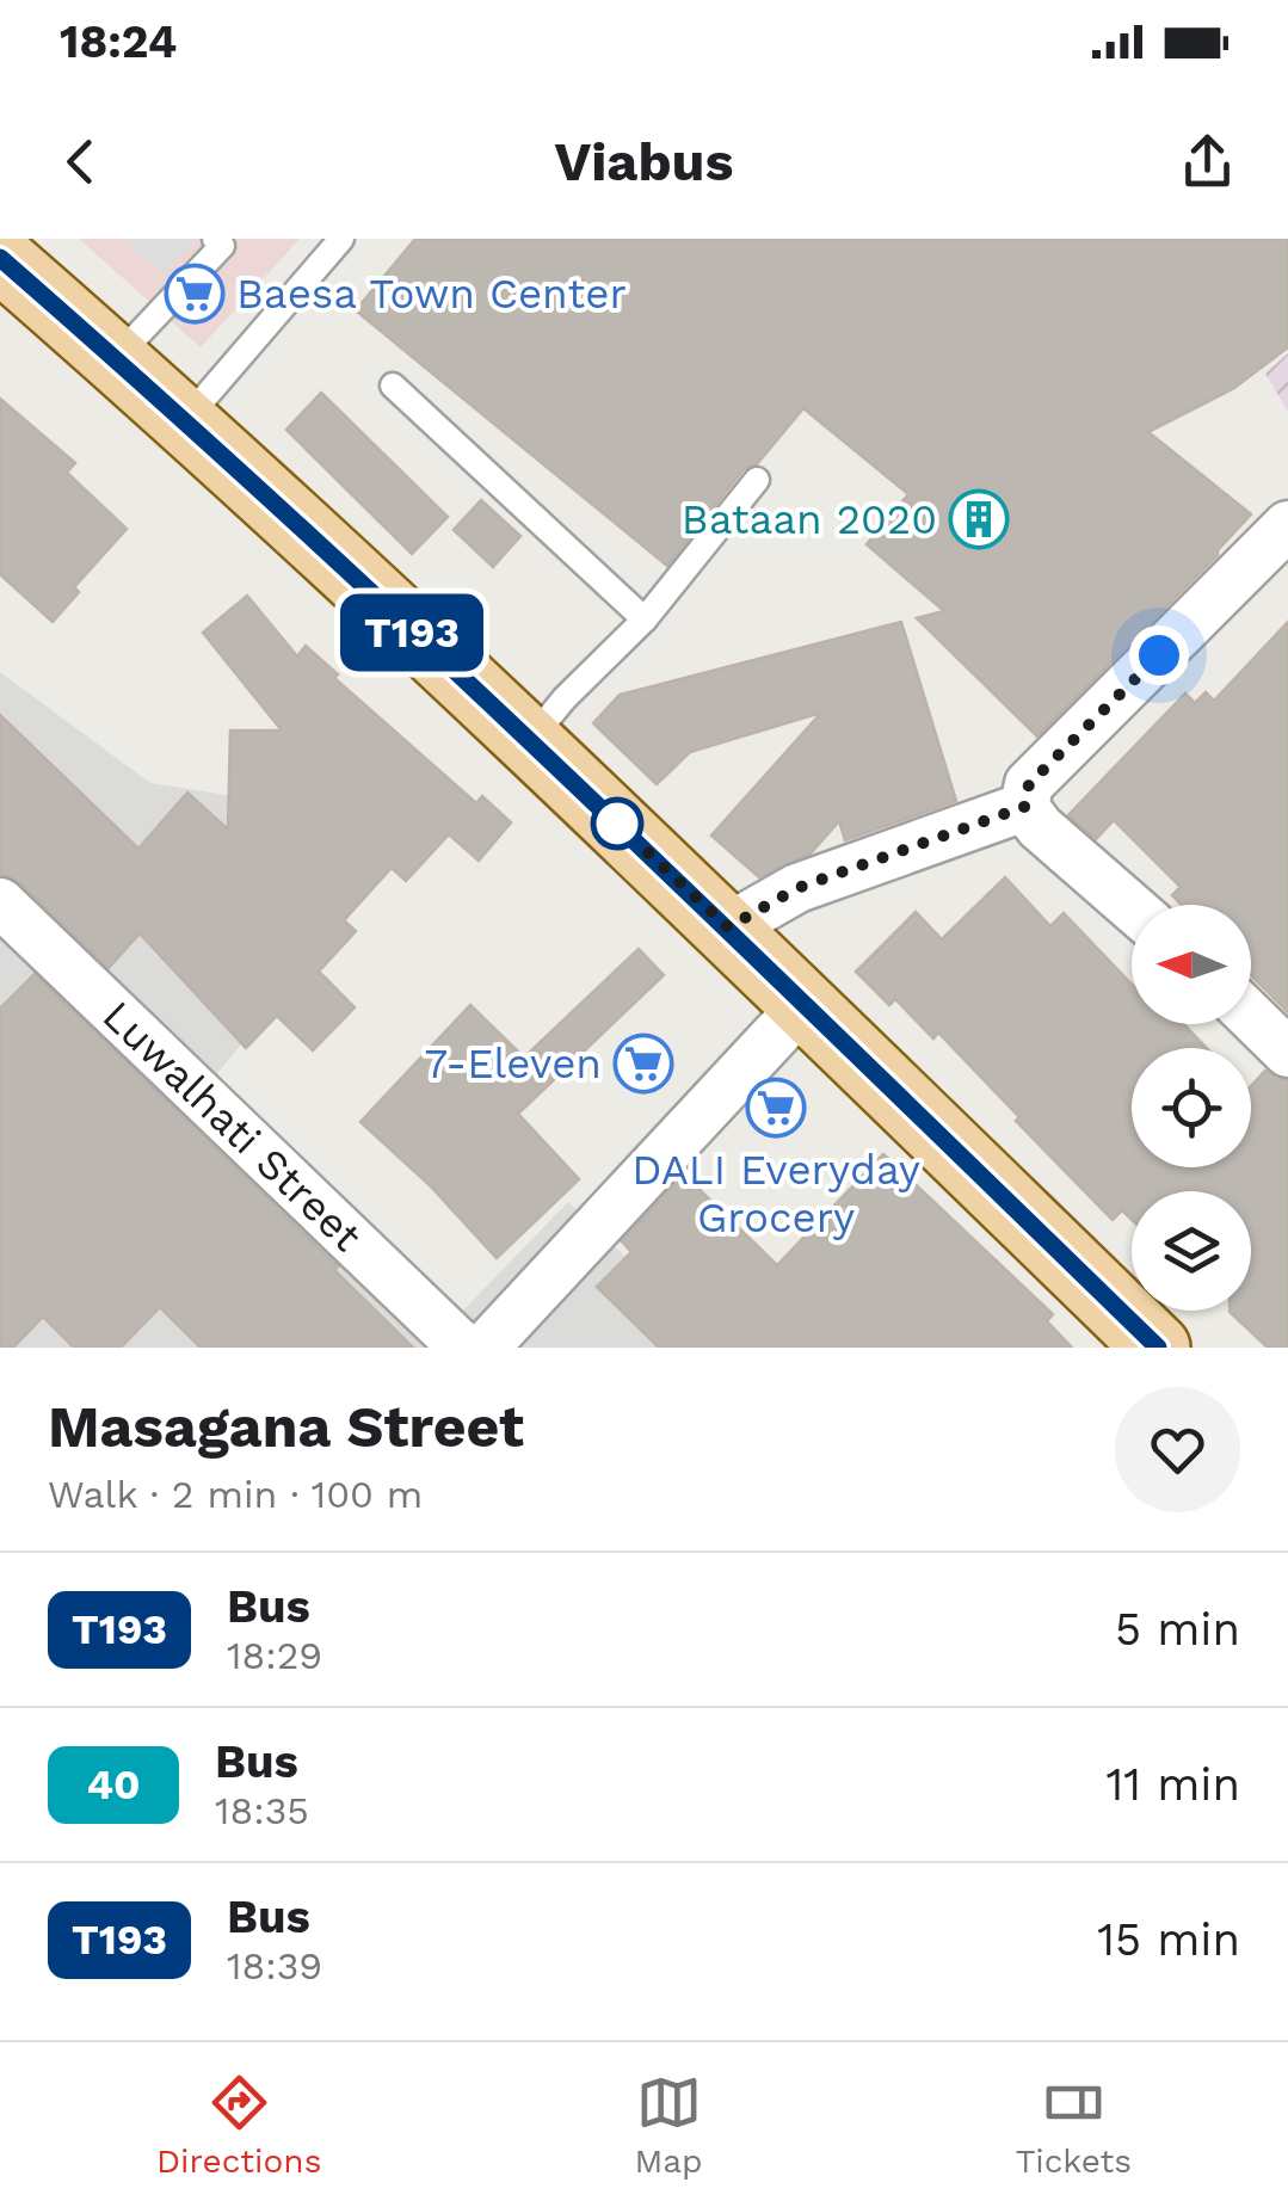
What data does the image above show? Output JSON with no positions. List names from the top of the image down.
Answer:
{
  "streets": {
    "street": ["Luwalhati Street"]
  },
  "places": {
    "supermarket": ["Baesa Town Center", "7-Eleven", "DALI Everyday Grocery"],
    "building": ["Bataan 2020"]
  },
  "lines": ["bus line T193"],
  "north": "left",
  "page": {
    "status": "18:24",
    "header": "Viabus",
    "on_map": "T193",
    "heading": ["Masagana Street", "Walk · 2 min · 100 m"],
    "list": [
      {
        "mark": "T193",
        "name": "Bus",
        "note": "18:29",
        "value": "5 min"
      },
      {
        "mark": "40",
        "name": "Bus",
        "note": "18:35",
        "value": "11 min"
      },
      {
        "mark": "T193",
        "name": "Bus",
        "note": "18:39",
        "value": "15 min"
      }
    ],
    "tabs": ["Directions", "Map", "Tickets"]
  }
}
